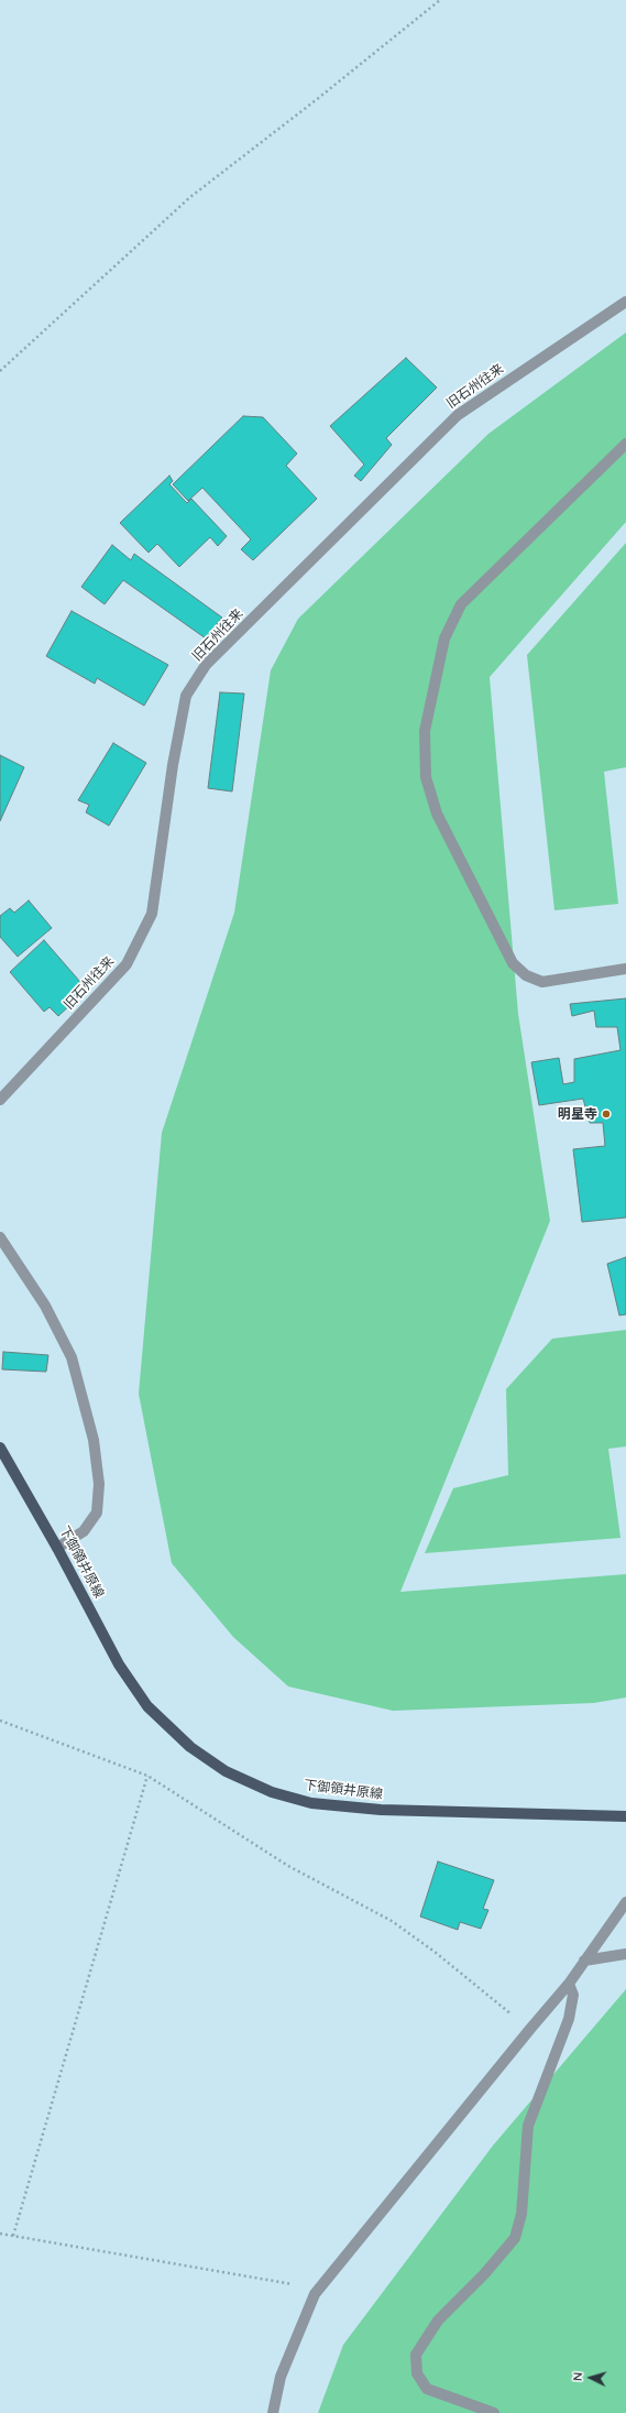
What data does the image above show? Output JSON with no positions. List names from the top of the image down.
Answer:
{
  "streets": {
    "main road": ["下御領井原線"],
    "street": ["旧石州往来"]
  },
  "places": ["明星寺"],
  "north": "left"
}
